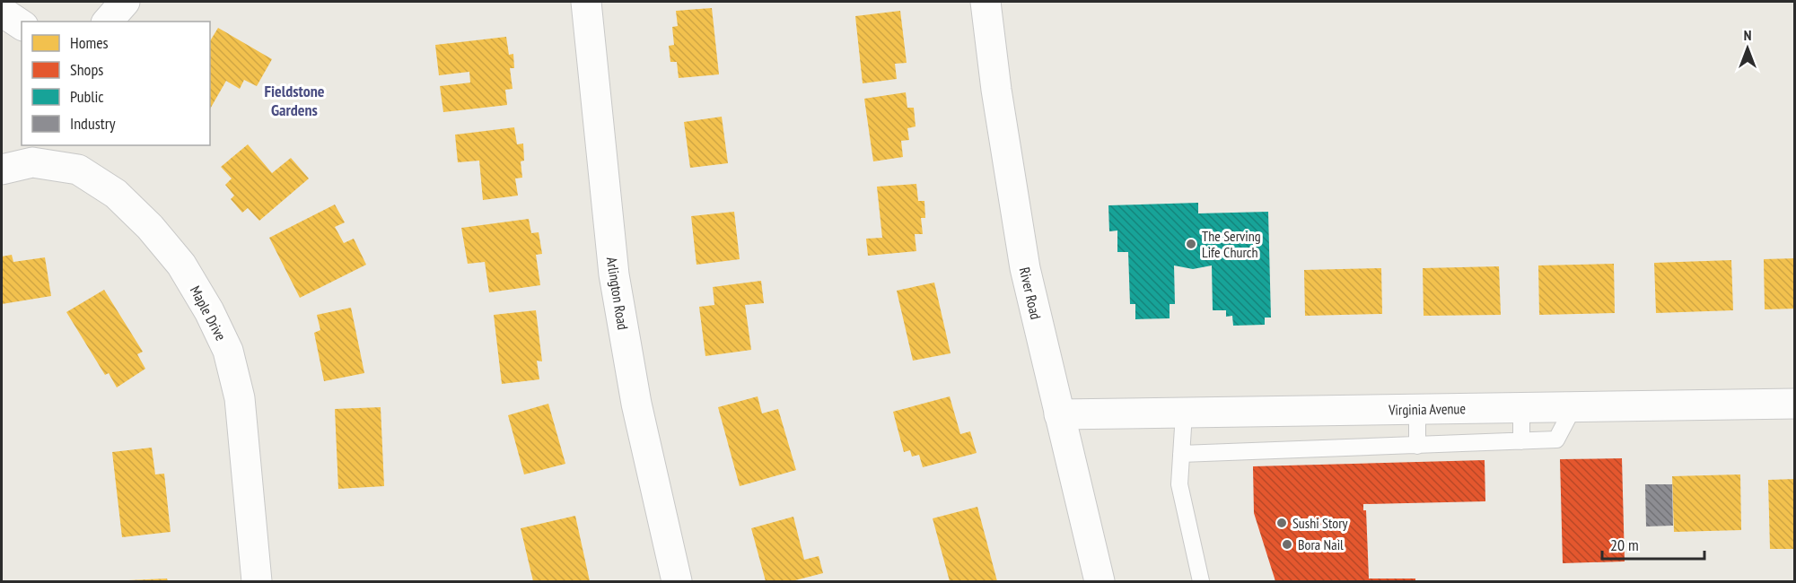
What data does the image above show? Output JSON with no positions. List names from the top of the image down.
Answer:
{
  "streets": {
    "street": [
      "Arlington Road",
      "River Road",
      "Maple Drive",
      "Virginia Avenue"
    ]
  },
  "crossings": [
    ["River Road", "Virginia Avenue"]
  ],
  "districts": ["Fieldstone Gardens"],
  "places": ["The Serving Life Church", "Sushi Story", "Bora Nail"],
  "legend": [
    "Homes",
    "Shops",
    "Public",
    "Industry"
  ],
  "scale_bar": "20 m",
  "north": "top"
}
